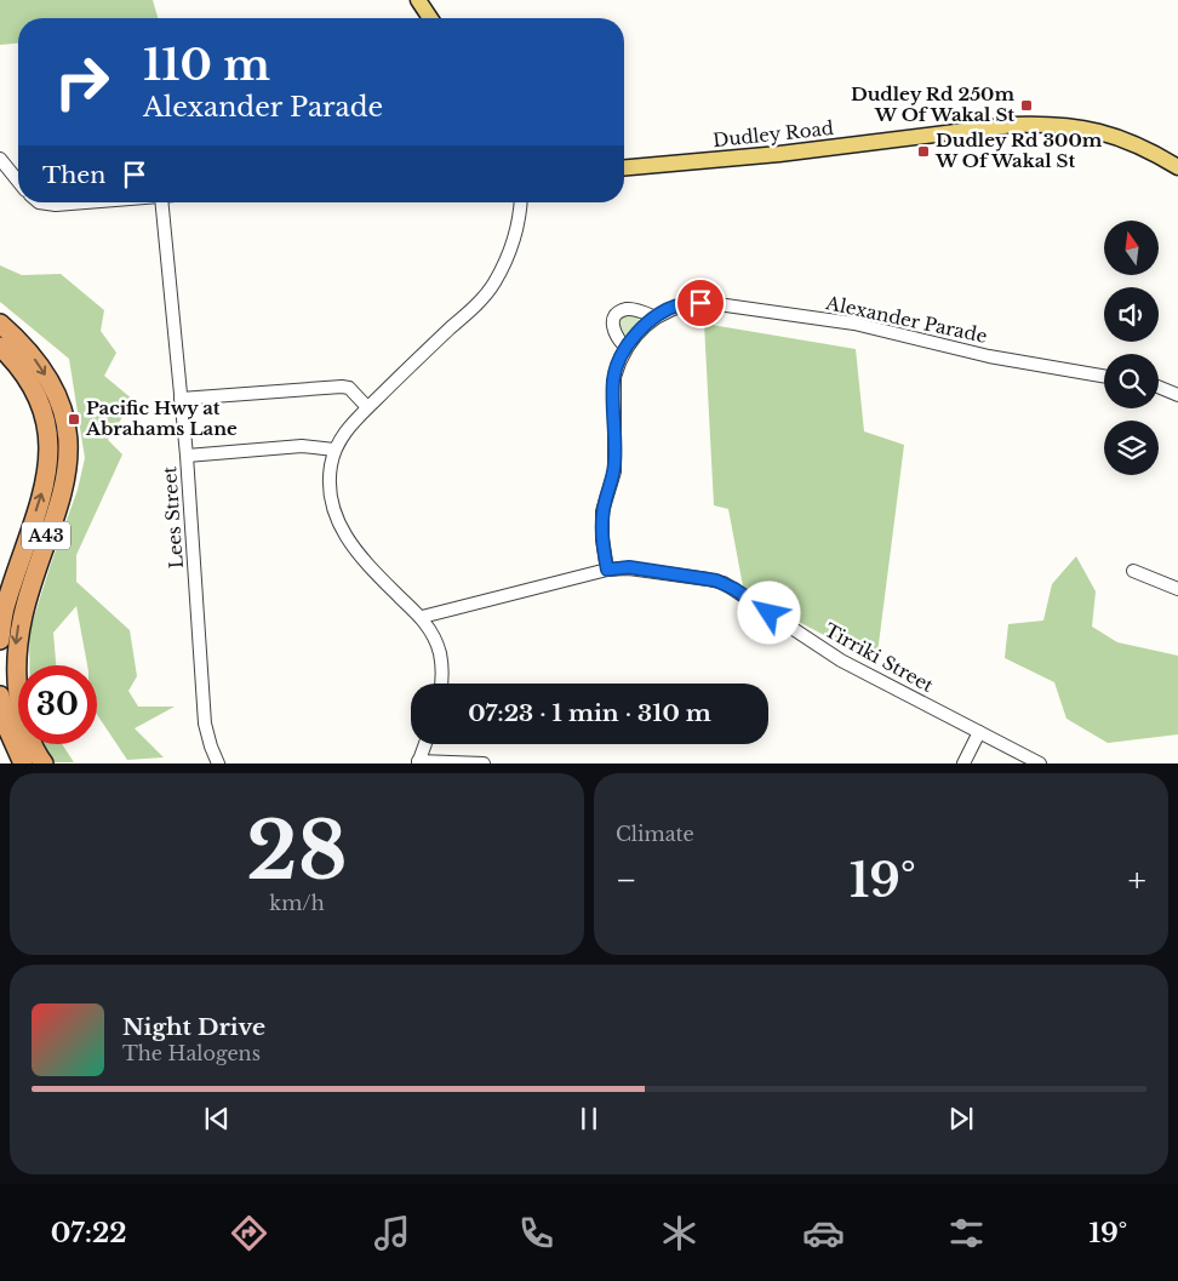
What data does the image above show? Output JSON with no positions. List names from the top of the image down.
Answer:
{
  "streets": {
    "highway": ["A43"],
    "main road": ["Dudley Road"],
    "street": ["Alexander Parade", "Lees Street", "Tirriki Street"]
  },
  "crossings": [
    ["Alexander Parade", "Tirriki Street"]
  ],
  "places": {
    "transit": ["Dudley Rd 250m W Of Wakal St", "Dudley Rd 300m W Of Wakal St", "Pacific Hwy at Abrahams Lane"]
  },
  "north": "top",
  "page": {
    "turn": ["110 m", "Alexander Parade"],
    "then": "Then",
    "limit": "30",
    "trip": "07:23 · 1 min · 310 m",
    "tile": [
      ["28", "km/h"],
      "Climate"
    ],
    "heat": ["−", "19°", "+"],
    "song": ["Night Drive", "The Halogens"],
    "tabs": ["07:22", "19°"]
  }
}
